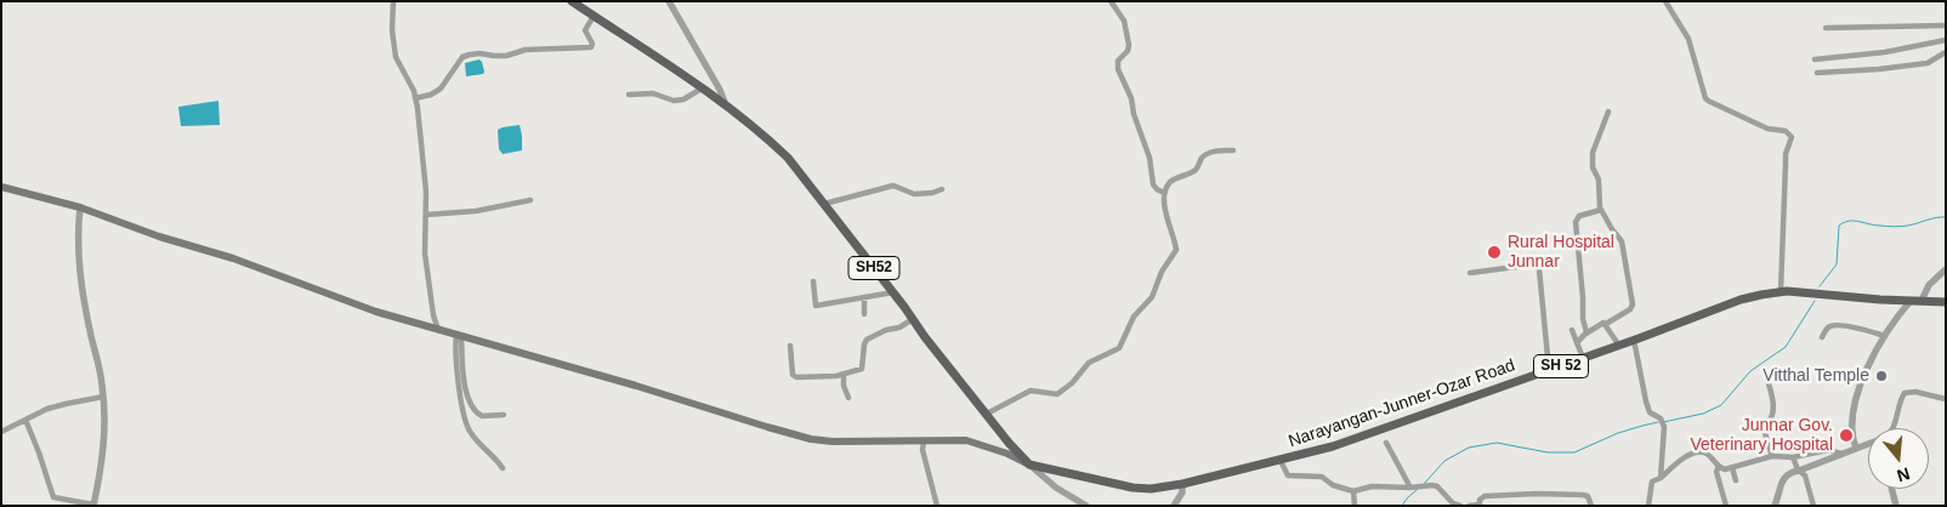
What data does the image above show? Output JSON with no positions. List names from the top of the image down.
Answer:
{
  "streets": {
    "main road": ["SH52", "SH 52", "Narayangan-Junner-Ozar Road"]
  },
  "crossings": [
    ["SH52", "Narayangan-Junner-Ozar Road"]
  ],
  "places": ["Rural Hospital Junnar", "Vitthal Temple", "Junnar Gov. Veterinary Hospital"],
  "north": "bottom"
}
